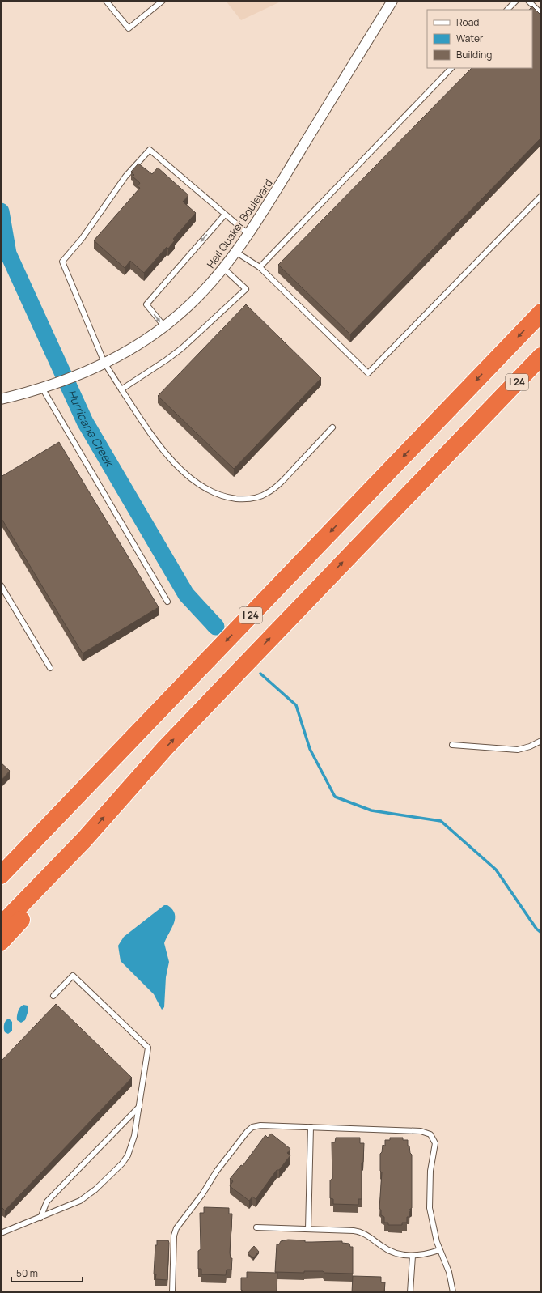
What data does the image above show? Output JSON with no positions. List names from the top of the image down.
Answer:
{
  "streets": {
    "highway": ["I 24"],
    "street": ["Heil Quaker Boulevard"]
  },
  "water": ["Hurricane Creek"],
  "legend": ["Road", "Water", "Building"],
  "scale_bar": "50 m"
}
